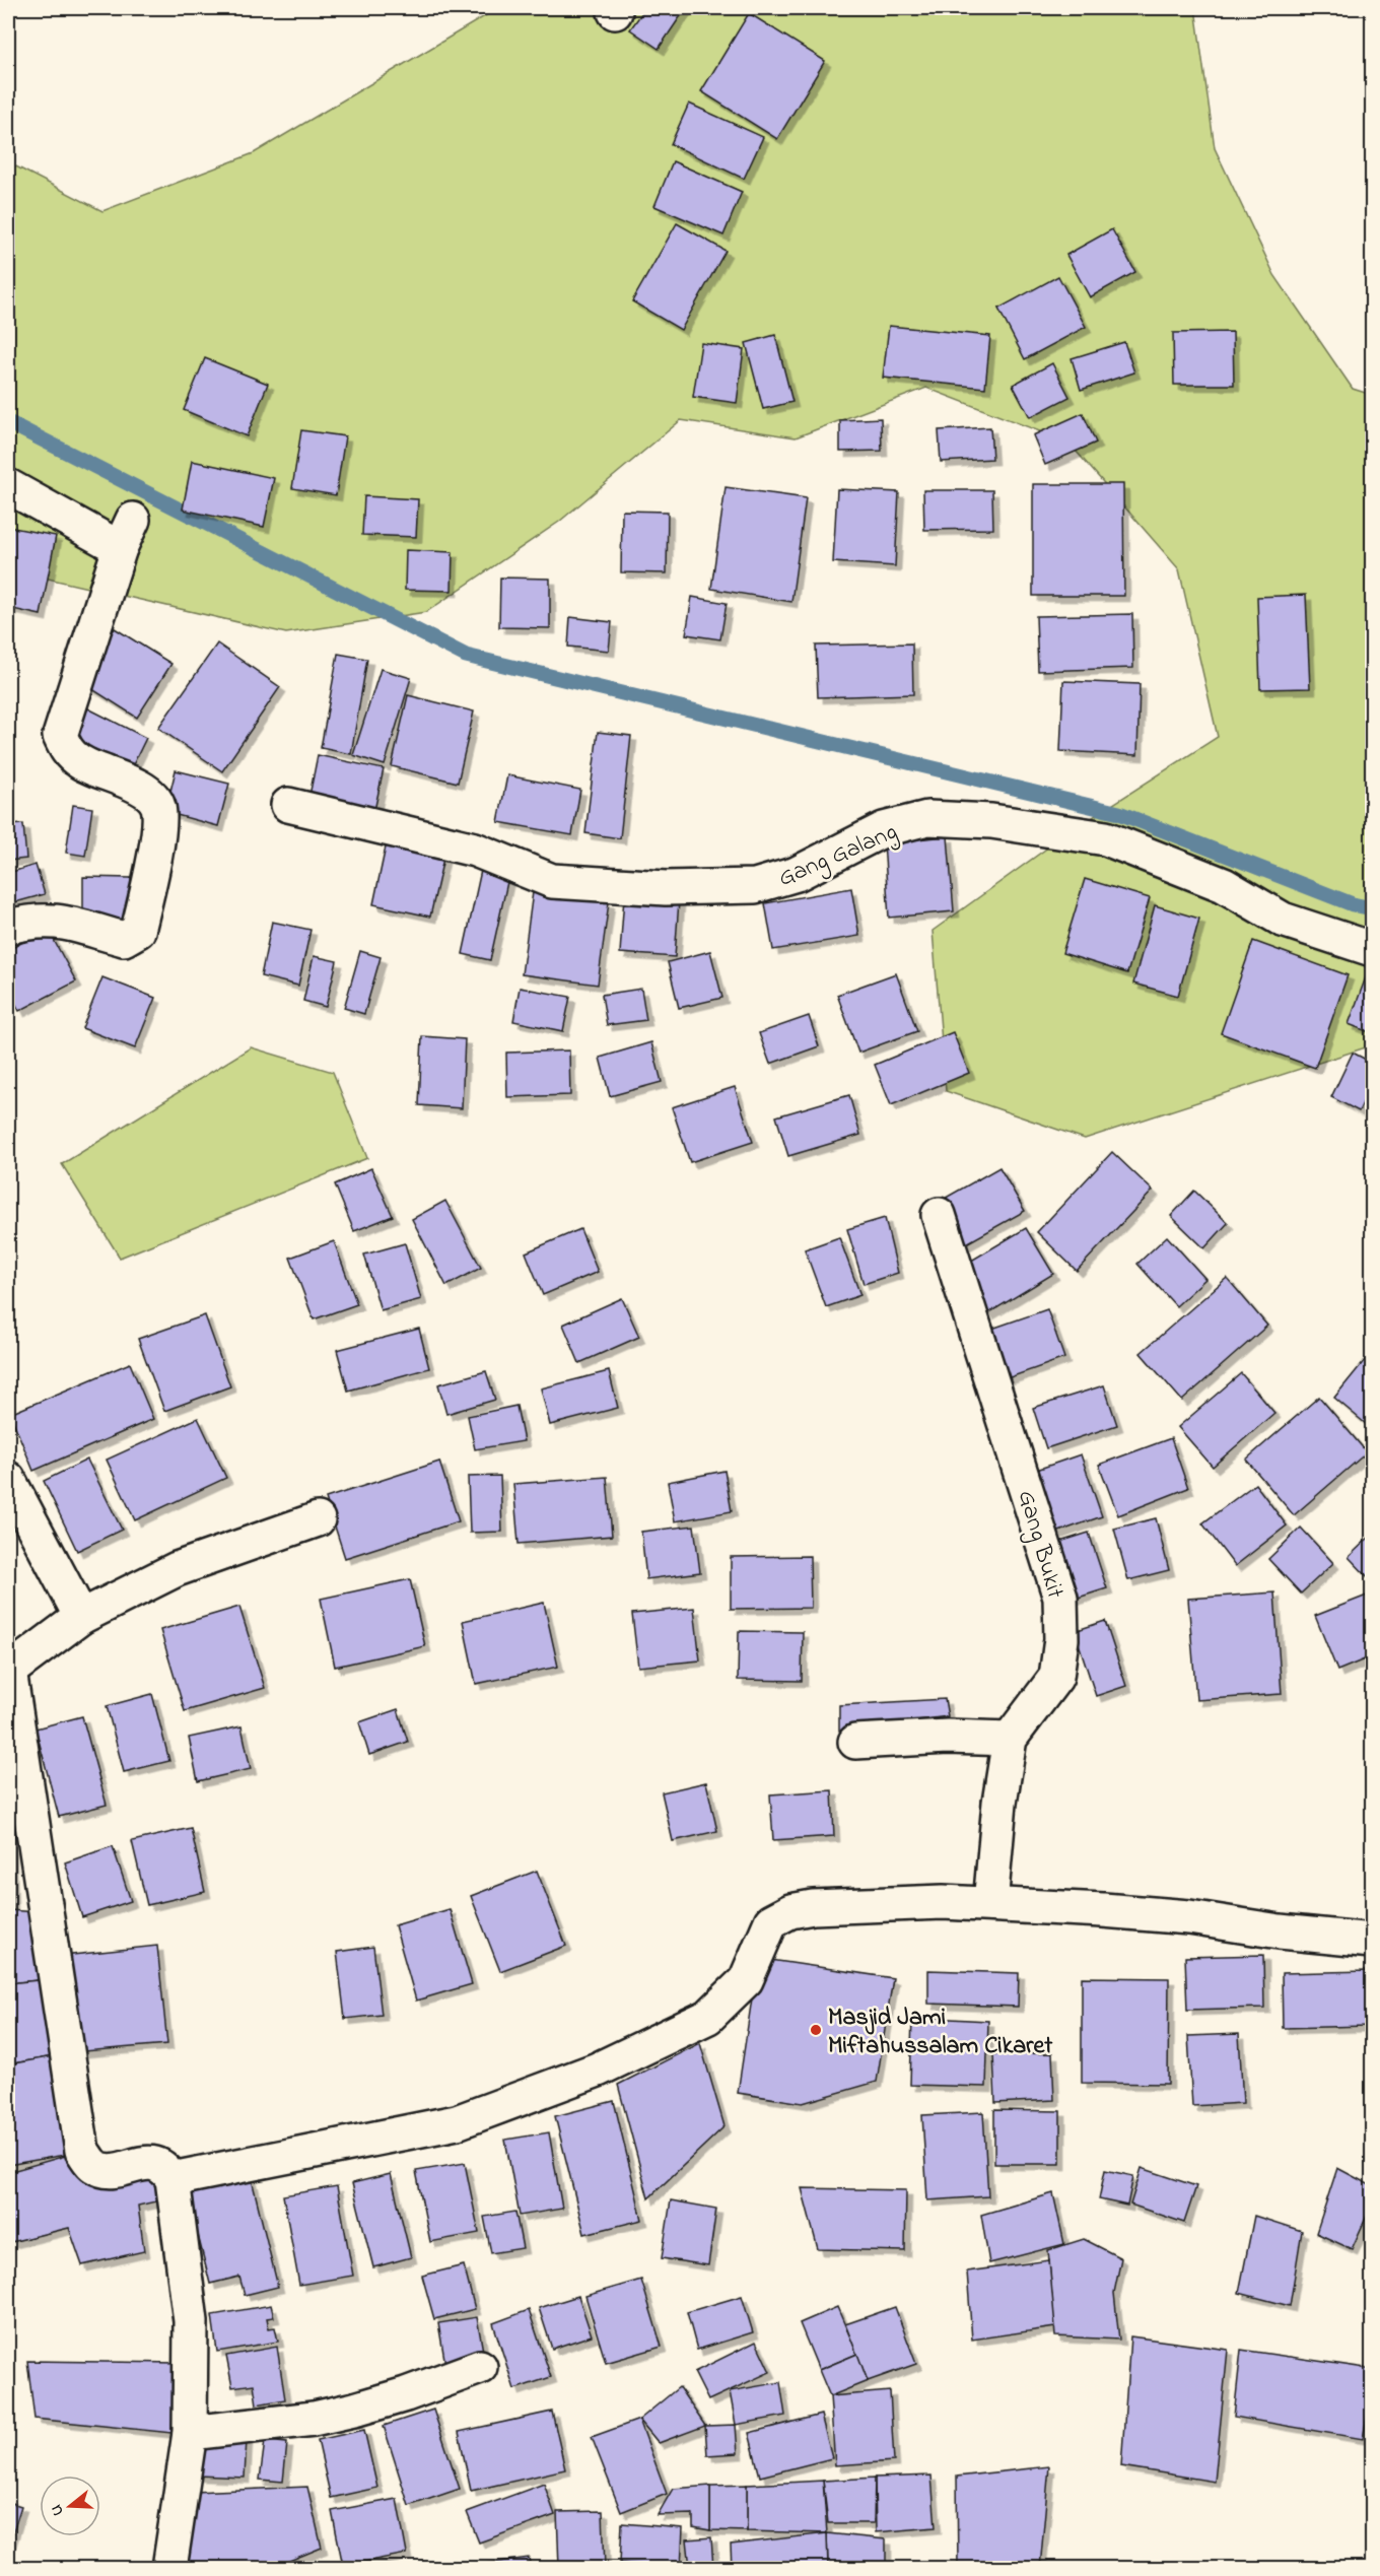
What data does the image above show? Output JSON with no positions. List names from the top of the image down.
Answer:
{
  "streets": {
    "street": ["Gang Galang", "Gang Bukit"]
  },
  "places": ["Masjid Jami Miftahussalam Cikaret"],
  "north": "left"
}
